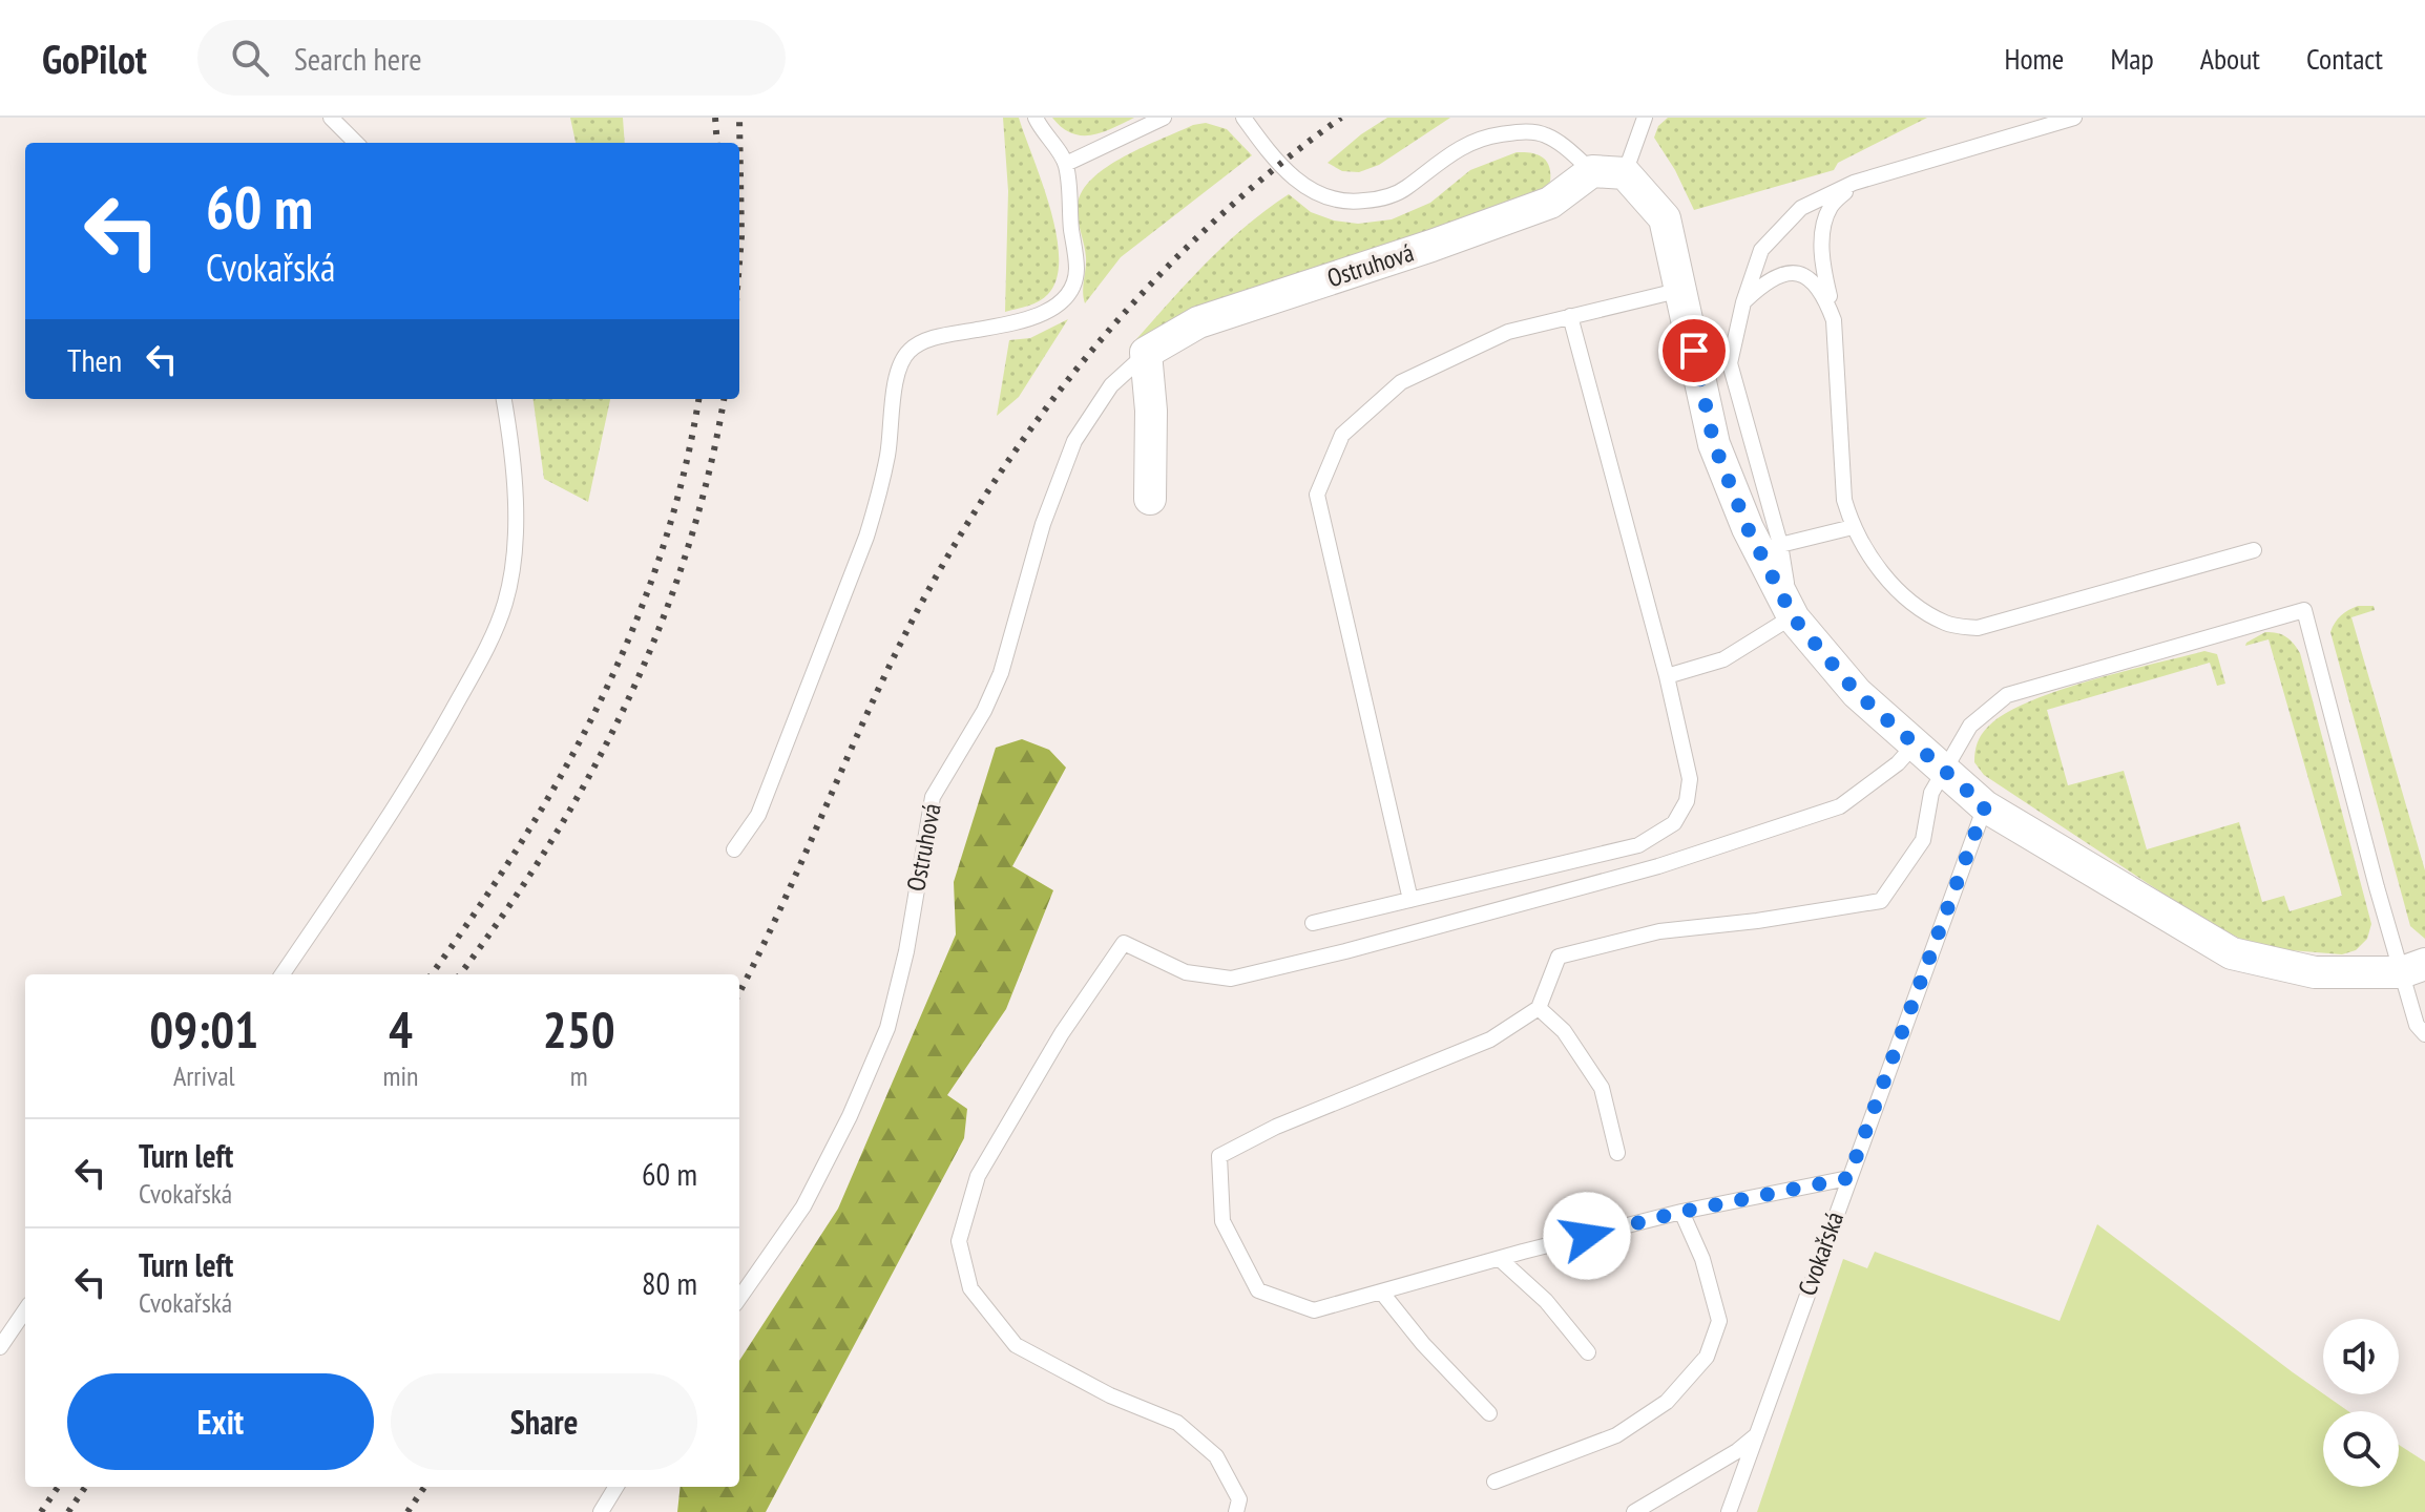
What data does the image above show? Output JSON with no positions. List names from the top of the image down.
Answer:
{
  "streets": {
    "street": ["Ostruhová"],
    "lane": ["Cvokařská"]
  },
  "page": {
    "header": "GoPilot",
    "search": "Search here",
    "nav": [
      "Home",
      "Map",
      "About",
      "Contact"
    ],
    "turn": ["60 m", "Cvokařská"],
    "then": "Then",
    "eta": [
      "09:01",
      "Arrival",
      "4",
      "min",
      "250",
      "m"
    ],
    "list": [
      {
        "name": "Turn left",
        "note": "Cvokařská",
        "value": "60 m"
      },
      {
        "name": "Turn left",
        "note": "Cvokařská",
        "value": "80 m"
      }
    ],
    "buttons": ["Exit", "Share"]
  }
}
